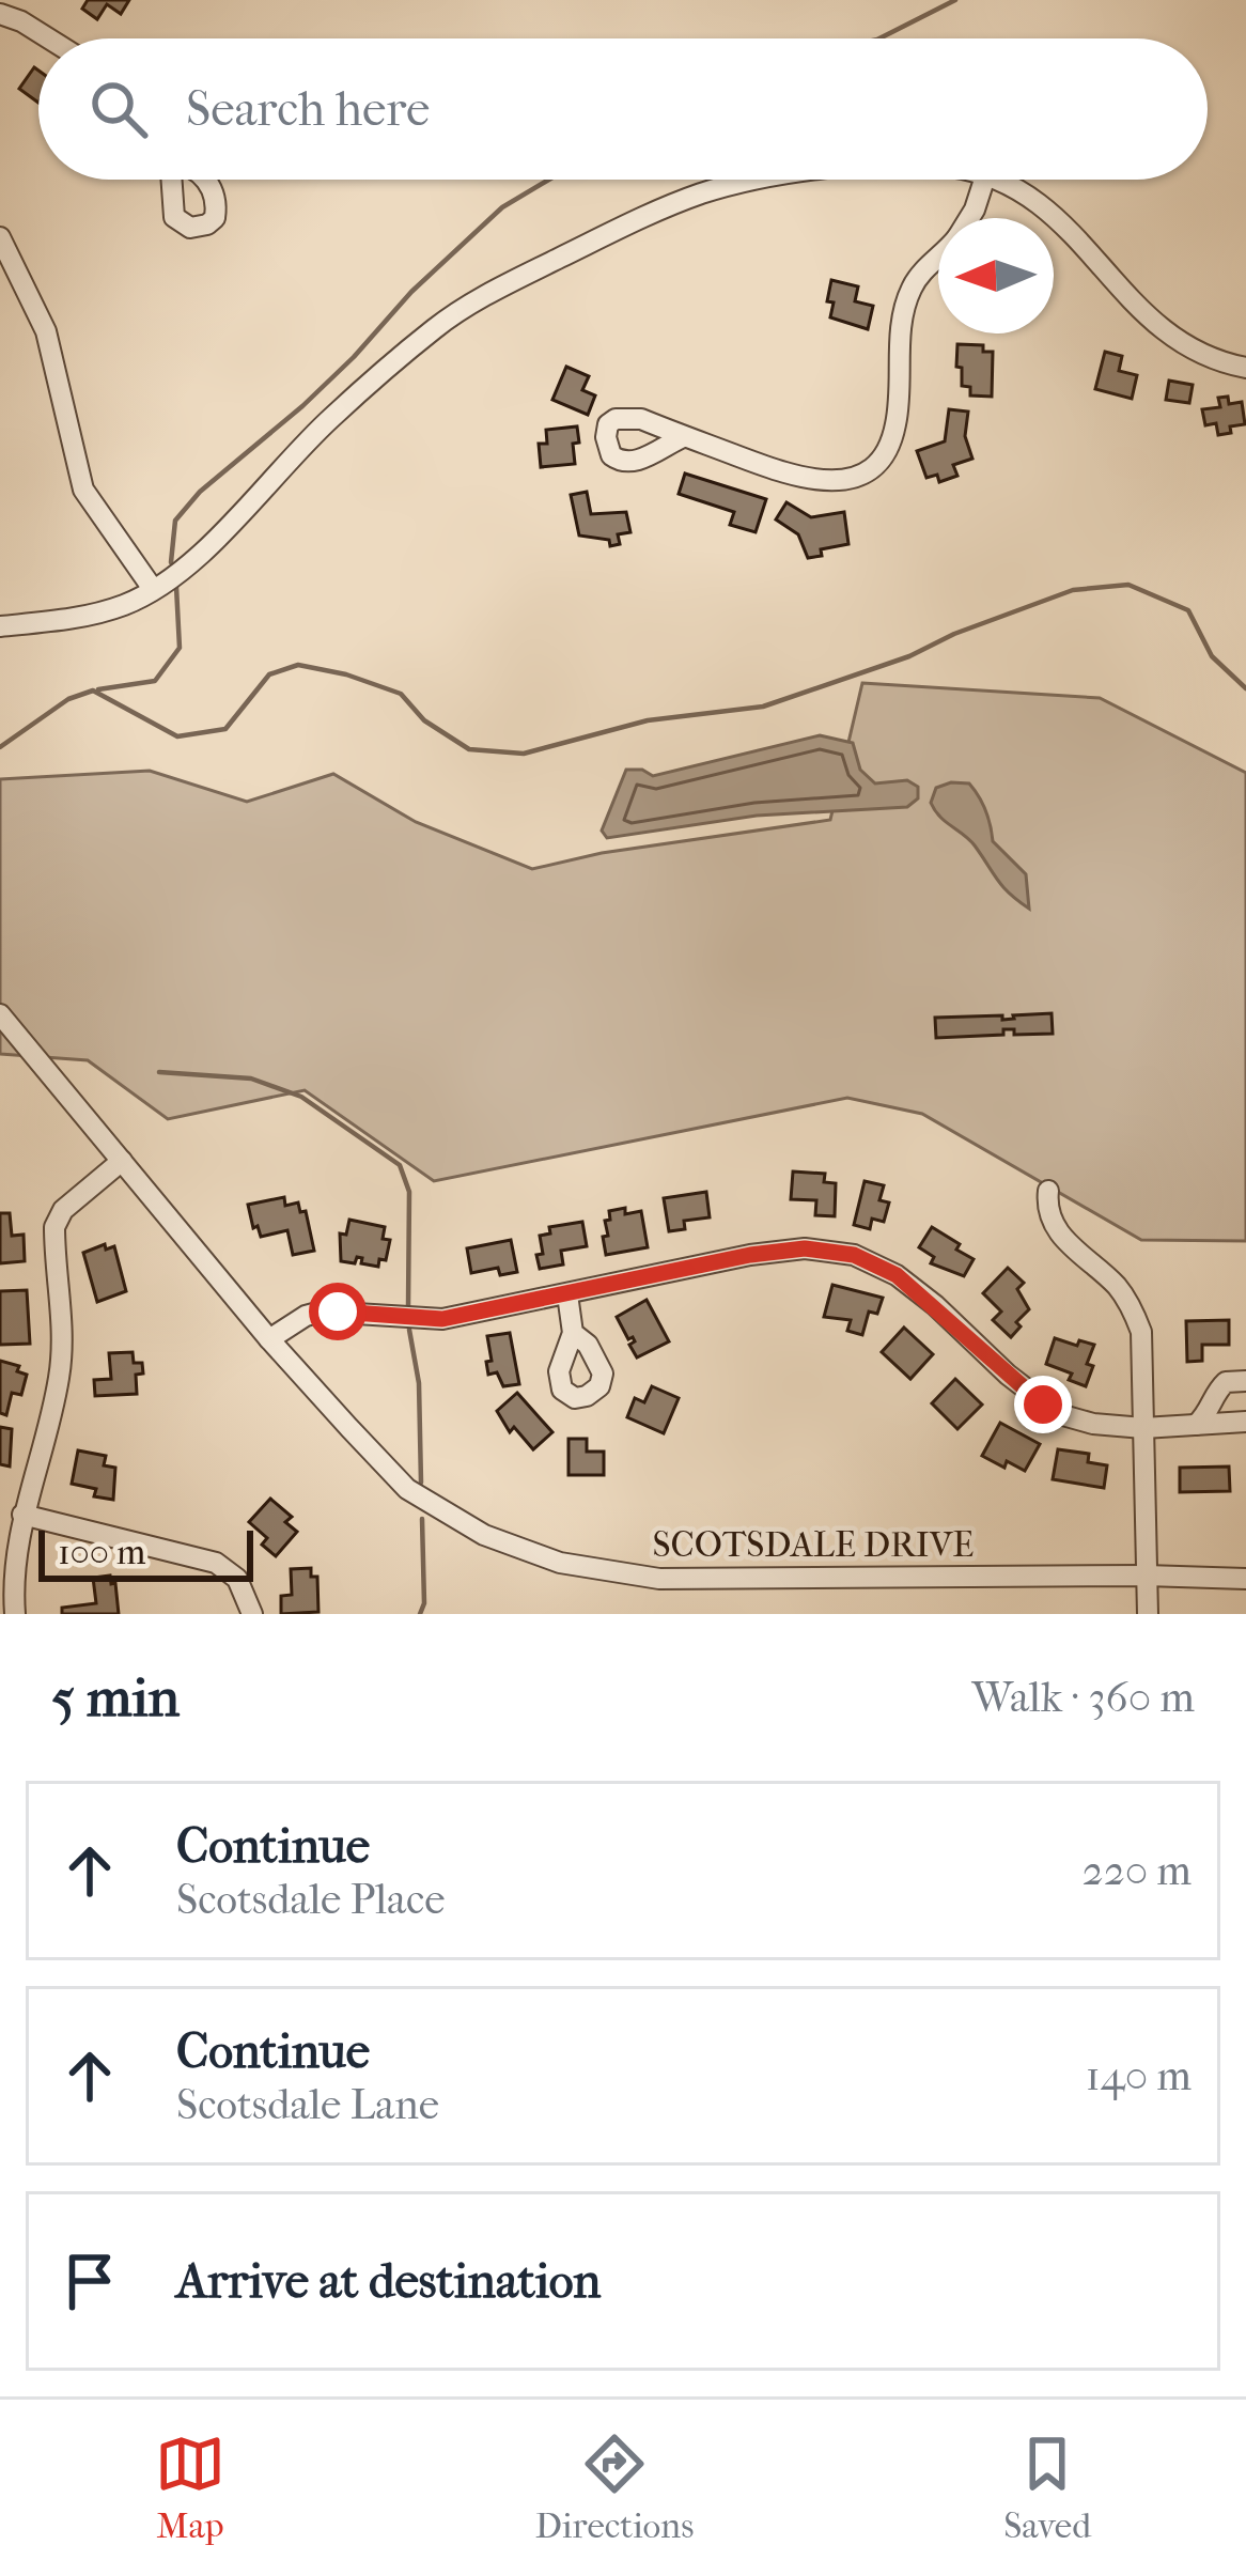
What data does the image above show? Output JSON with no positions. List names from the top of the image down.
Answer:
{
  "streets": {
    "street": ["SCOTSDALE DRIVE"]
  },
  "scale_bar": "100 m",
  "north": "left",
  "page": {
    "search": "Search here",
    "scale": "100 m",
    "heading": ["5 min", "Walk · 360 m"],
    "list": [
      ["Continue", "Scotsdale Place", "220 m"],
      ["Continue", "Scotsdale Lane", "140 m"],
      "Arrive at destination"
    ],
    "nav": ["Map", "Directions", "Saved"]
  }
}
